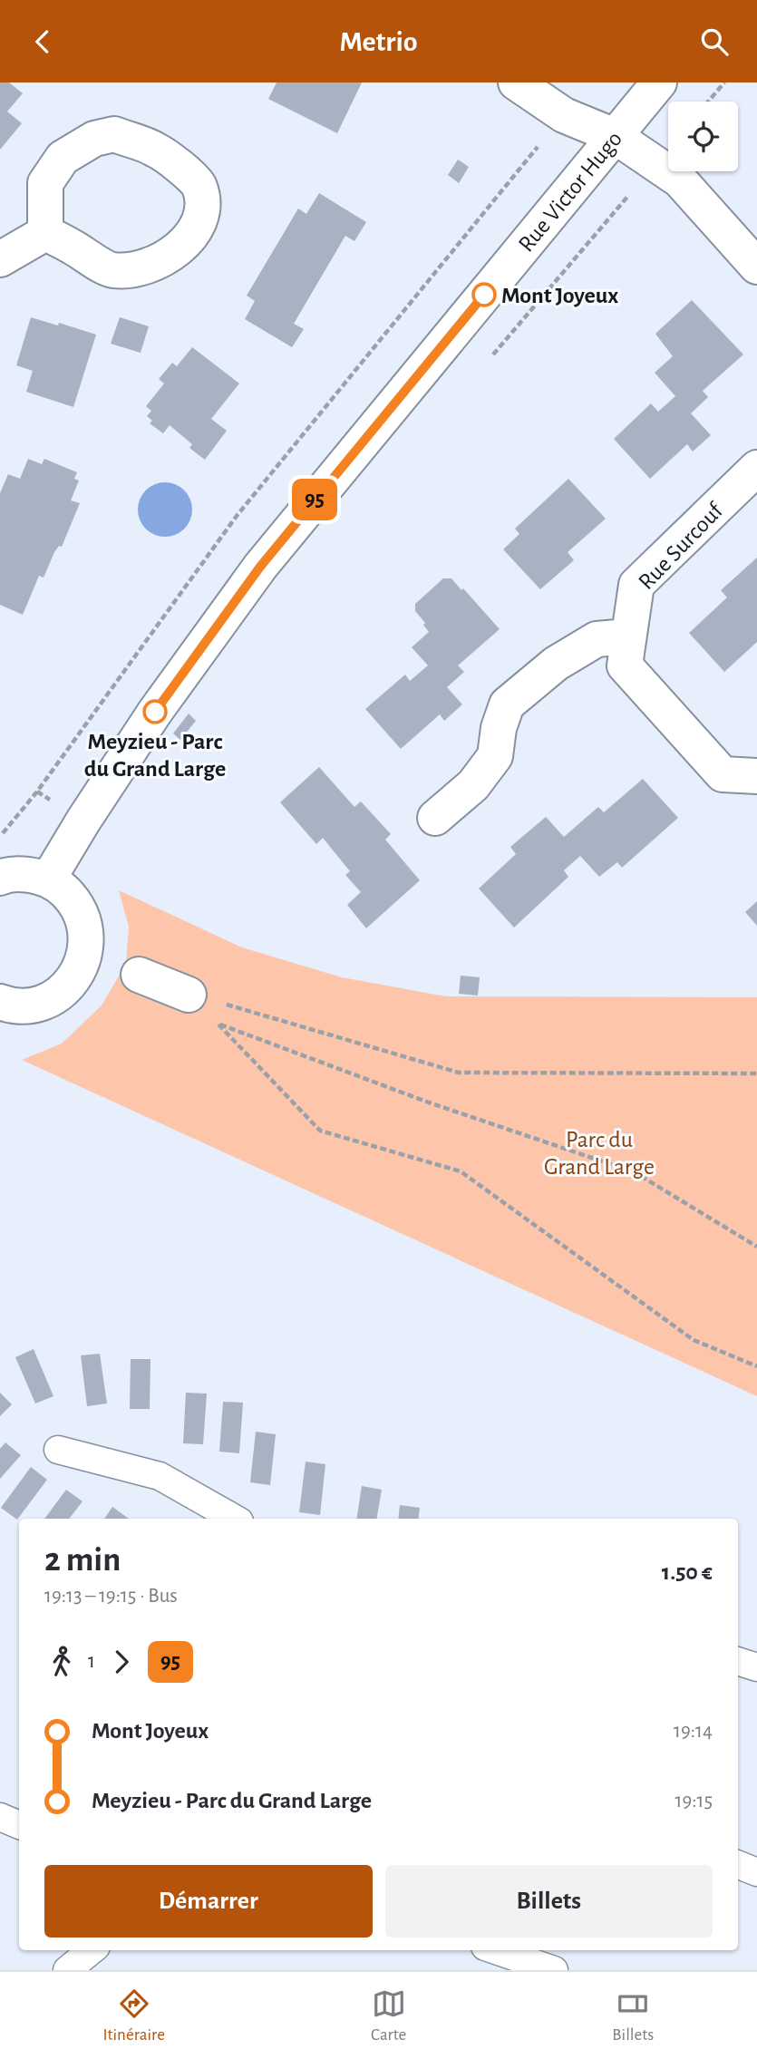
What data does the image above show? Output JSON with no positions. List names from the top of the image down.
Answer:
{
  "streets": {
    "street": ["Rue Victor Hugo", "Rue Surcouf"]
  },
  "parks": ["Parc du Grand Large"],
  "places": ["Mont Joyeux", "Meyzieu - Parc du Grand Large"],
  "lines": ["bus line 95"],
  "page": {
    "header": "Metrio",
    "on_map": "95",
    "heading": ["2 min", "19:13 – 19:15 · Bus", "1.50 €"],
    "legs": ["1", "95"],
    "list": [
      {
        "name": "Mont Joyeux",
        "value": "19:14"
      },
      {
        "name": "Meyzieu - Parc du Grand Large",
        "value": "19:15"
      }
    ],
    "buttons": ["Démarrer", "Billets"],
    "tabs": ["Itinéraire", "Carte", "Billets"]
  }
}
